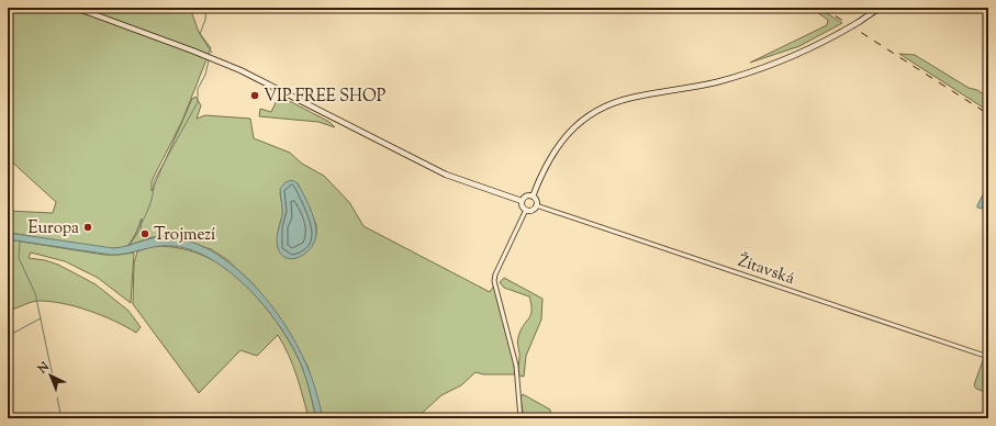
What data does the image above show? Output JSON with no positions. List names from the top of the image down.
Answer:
{
  "streets": {
    "street": ["Žitavská"]
  },
  "places": ["VIP FREE SHOP", "Europa", "Trojmezí"],
  "north": "top left"
}
